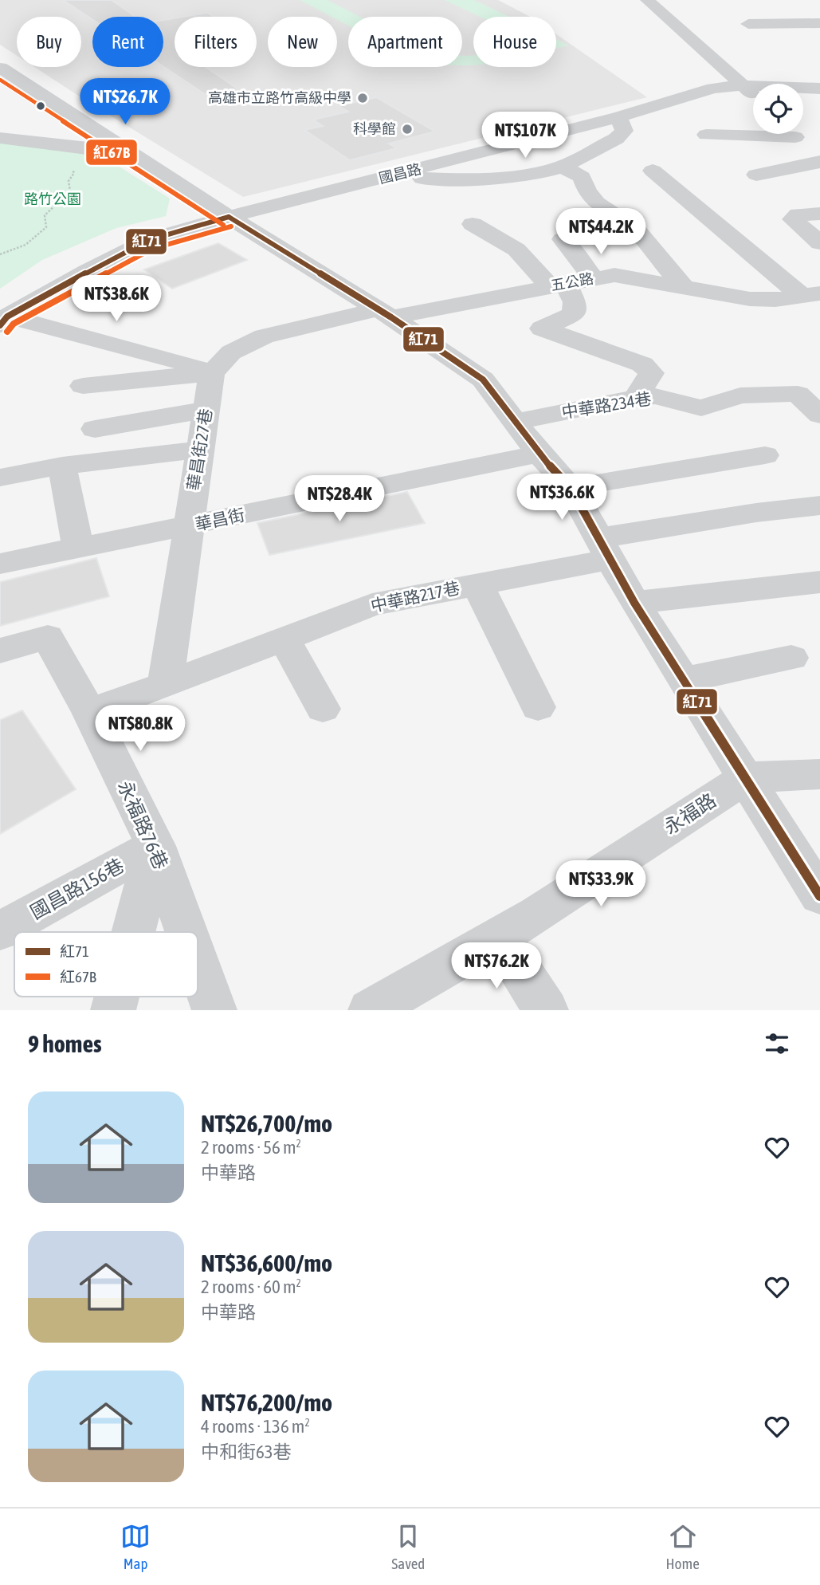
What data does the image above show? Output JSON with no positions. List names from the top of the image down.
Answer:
{
  "streets": {
    "street": [
      "國昌路",
      "五公路",
      "中華路234巷",
      "華昌街27巷",
      "華昌街",
      "中華路217巷",
      "永福路",
      "永福路76巷",
      "國昌路156巷"
    ]
  },
  "crossings": [
    ["五公路", "華昌街27巷"],
    ["華昌街27巷", "華昌街"],
    ["永福路76巷", "國昌路156巷"]
  ],
  "parks": ["路竹公園"],
  "places": ["高雄市立路竹高級中學", "科學館"],
  "lines": ["transit line 紅67B", "transit line 紅71"],
  "legend": ["紅71", "紅67B"],
  "page": {
    "chip": [
      "Buy",
      "Rent",
      "Filters",
      "New",
      "Apartment",
      "House"
    ],
    "price": [
      "NT$26.7K",
      "NT$107K",
      "NT$44.2K",
      "NT$38.6K",
      "NT$36.6K",
      "NT$28.4K",
      "NT$80.8K",
      "NT$33.9K",
      "NT$76.2K"
    ],
    "heading": "9 homes",
    "list": [
      {
        "name": "NT$26,700/mo",
        "note": "2 rooms · 56 m² · 中華路"
      },
      {
        "name": "NT$36,600/mo",
        "note": "2 rooms · 60 m² · 中華路"
      },
      {
        "name": "NT$76,200/mo",
        "note": "4 rooms · 136 m² · 中和街63巷"
      }
    ],
    "tabs": ["Map", "Saved", "Home"]
  }
}
